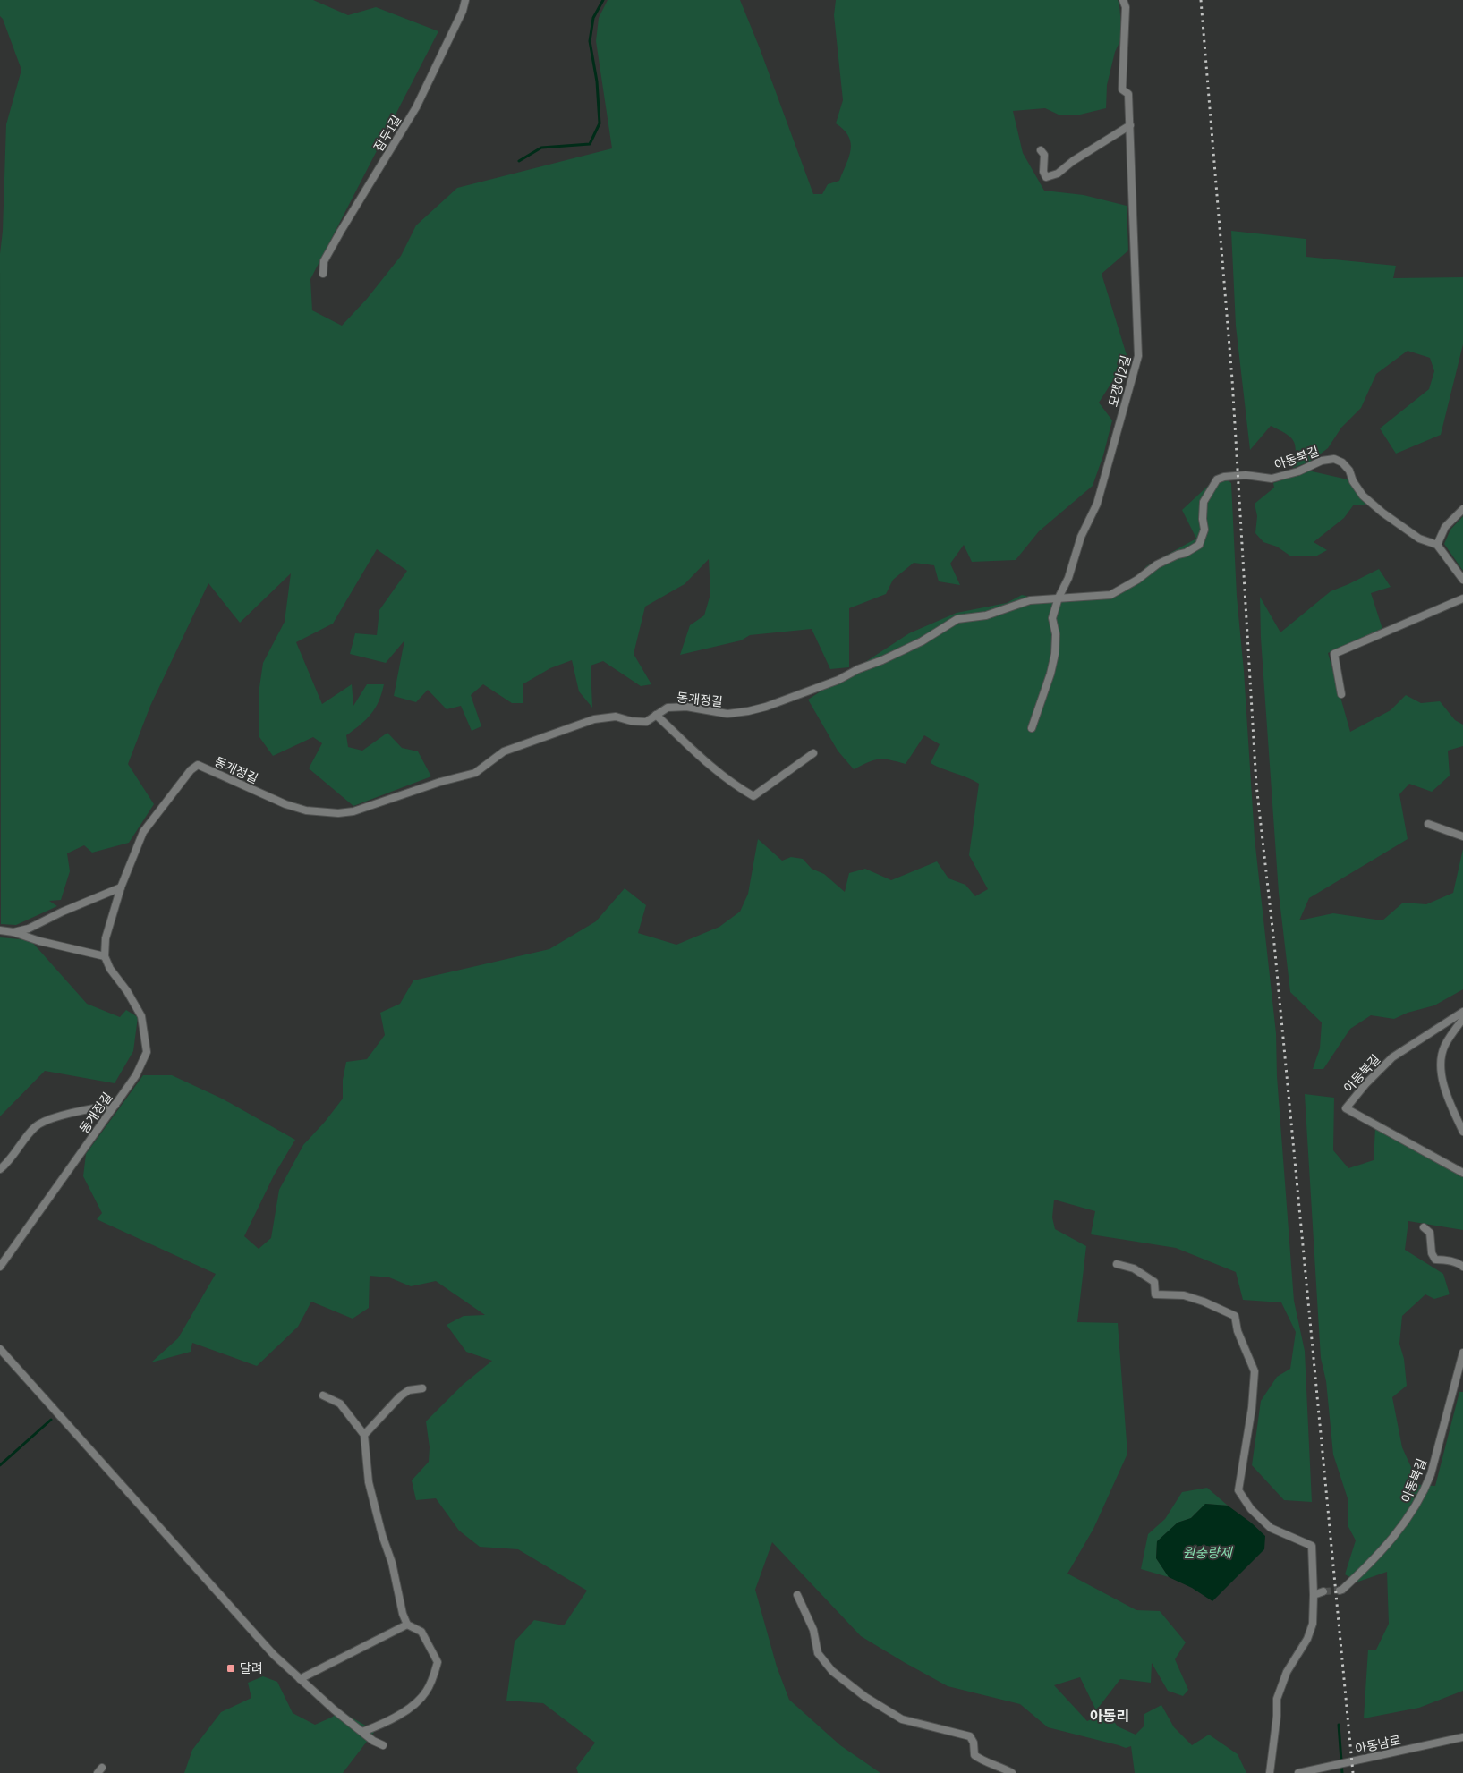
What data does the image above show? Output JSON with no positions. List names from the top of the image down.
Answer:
{
  "streets": {
    "street": [
      "잠두1길",
      "모갱이2길",
      "아동북길",
      "동개정길",
      "아동남로"
    ]
  },
  "crossings": [
    ["모갱이2길", "아동북길"],
    ["아동북길", "동개정길"]
  ],
  "districts": ["아동리"],
  "water": ["원충량제"],
  "places": {
    "transit": ["달려"]
  }
}
